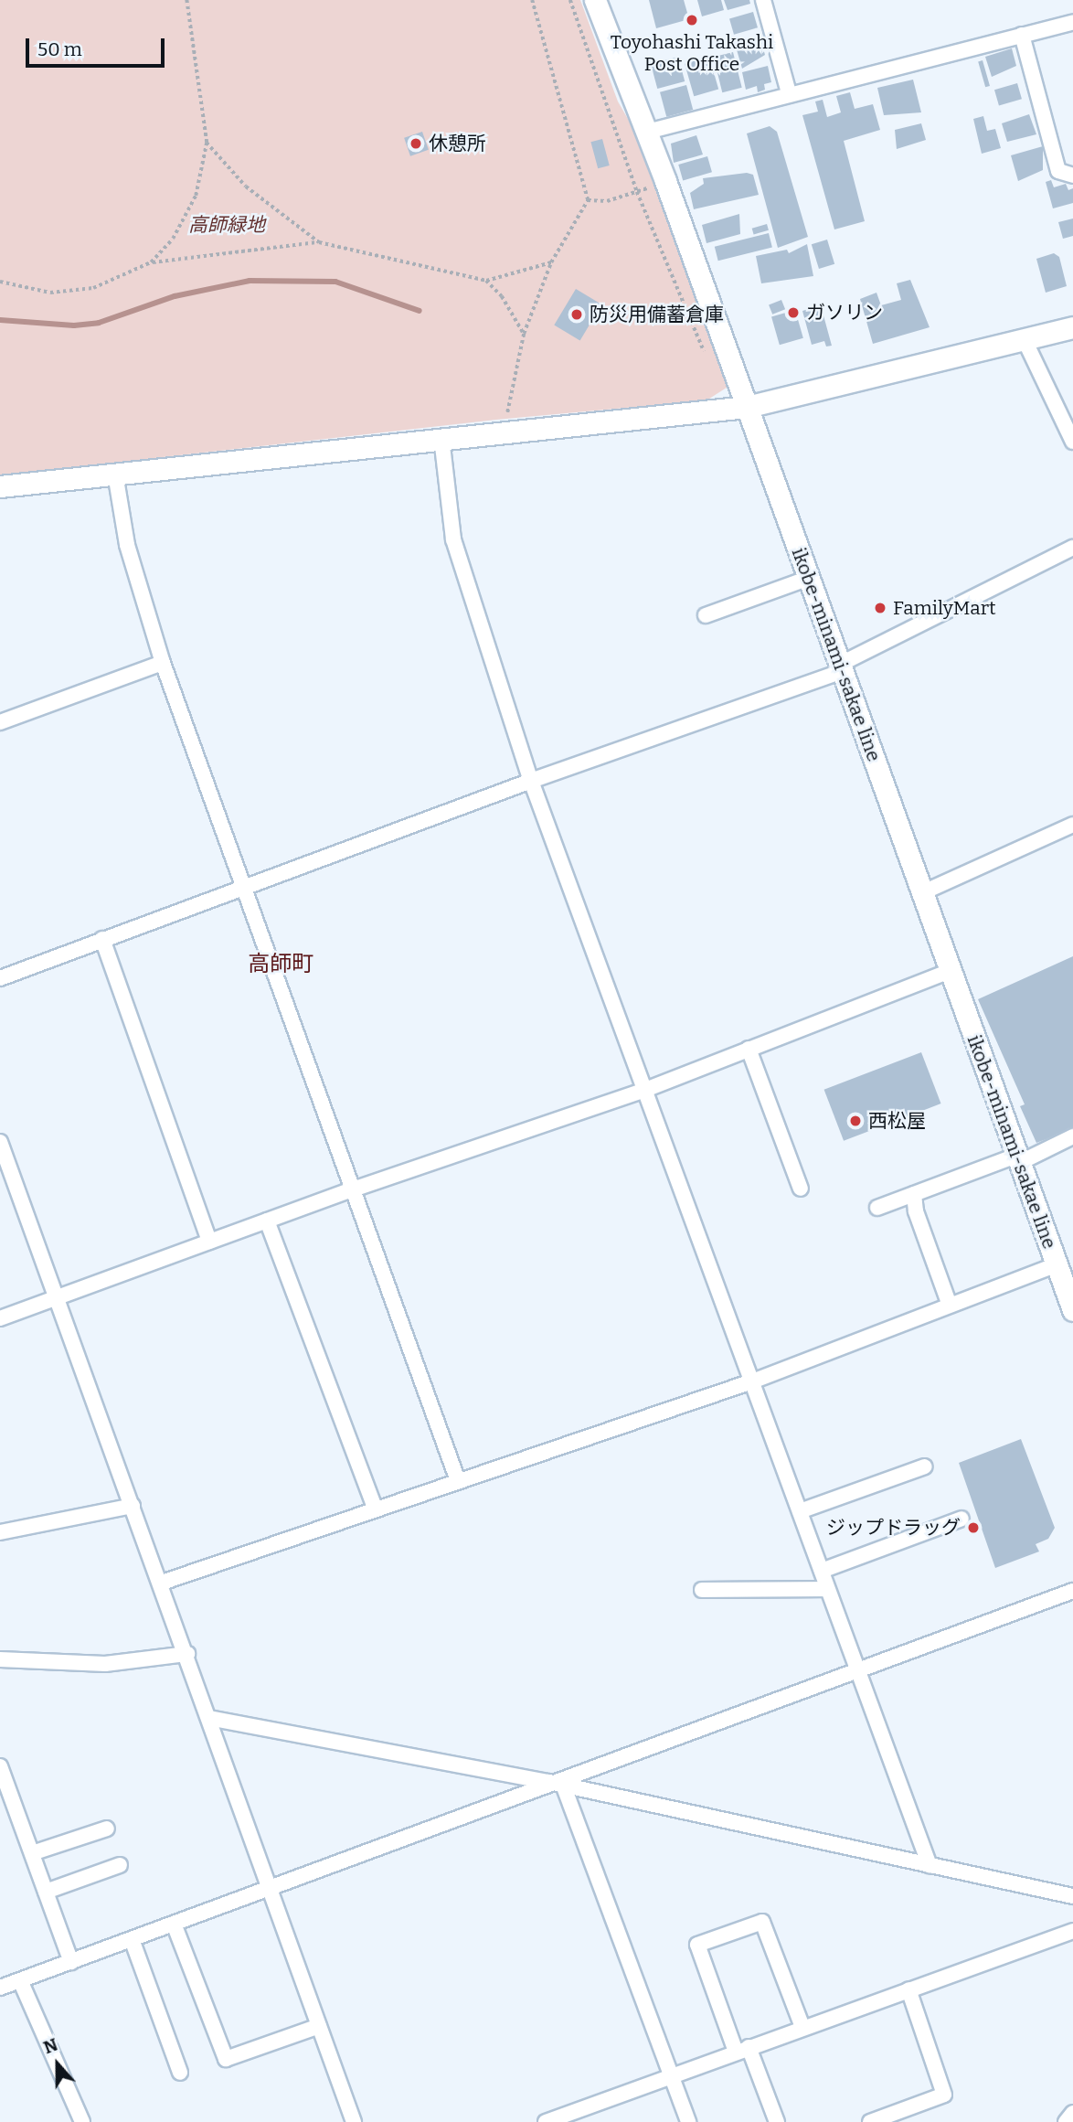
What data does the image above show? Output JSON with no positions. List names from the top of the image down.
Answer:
{
  "streets": {
    "main road": ["ikobe-minami-sakae line"]
  },
  "districts": ["高師町"],
  "parks": ["高師緑地"],
  "places": [
    "Toyohashi Takashi Post Office",
    "休憩所",
    "ガソリン",
    "防災用備蓄倉庫",
    "FamilyMart",
    "西松屋",
    "ジップドラッグ"
  ],
  "scale_bar": "50 m",
  "north": "top"
}
